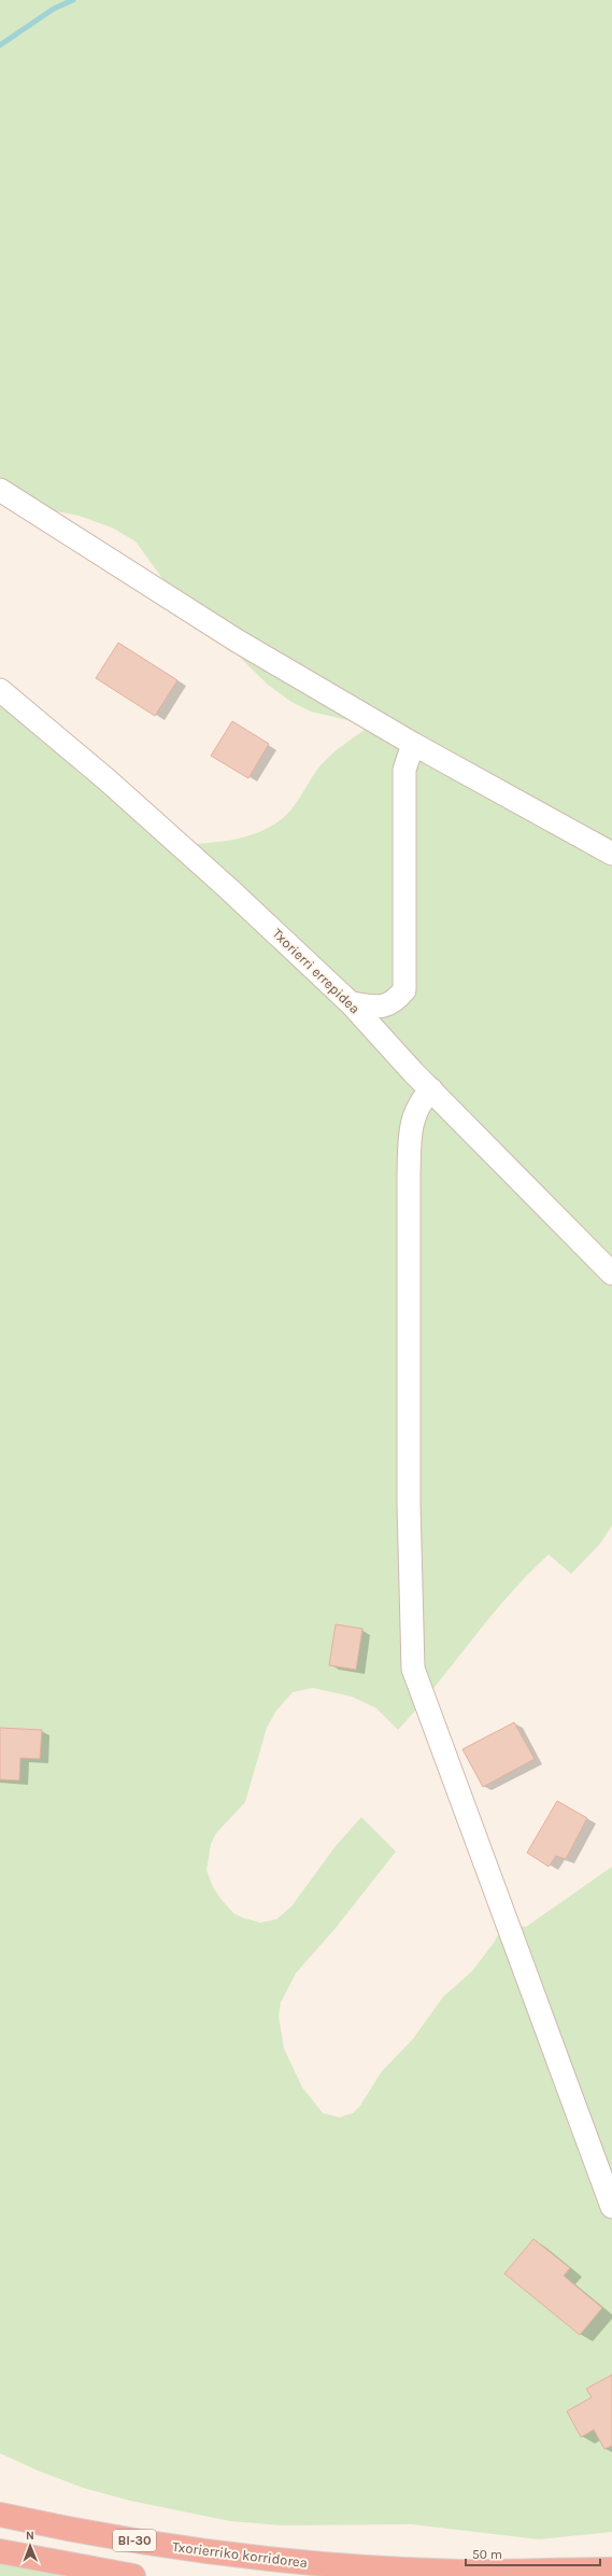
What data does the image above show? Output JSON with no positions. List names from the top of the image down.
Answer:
{
  "streets": {
    "highway": ["BI-30", "Txorierriko korridorea"],
    "street": ["Txorierri errepidea"]
  },
  "scale_bar": "50 m",
  "north": "top"
}
